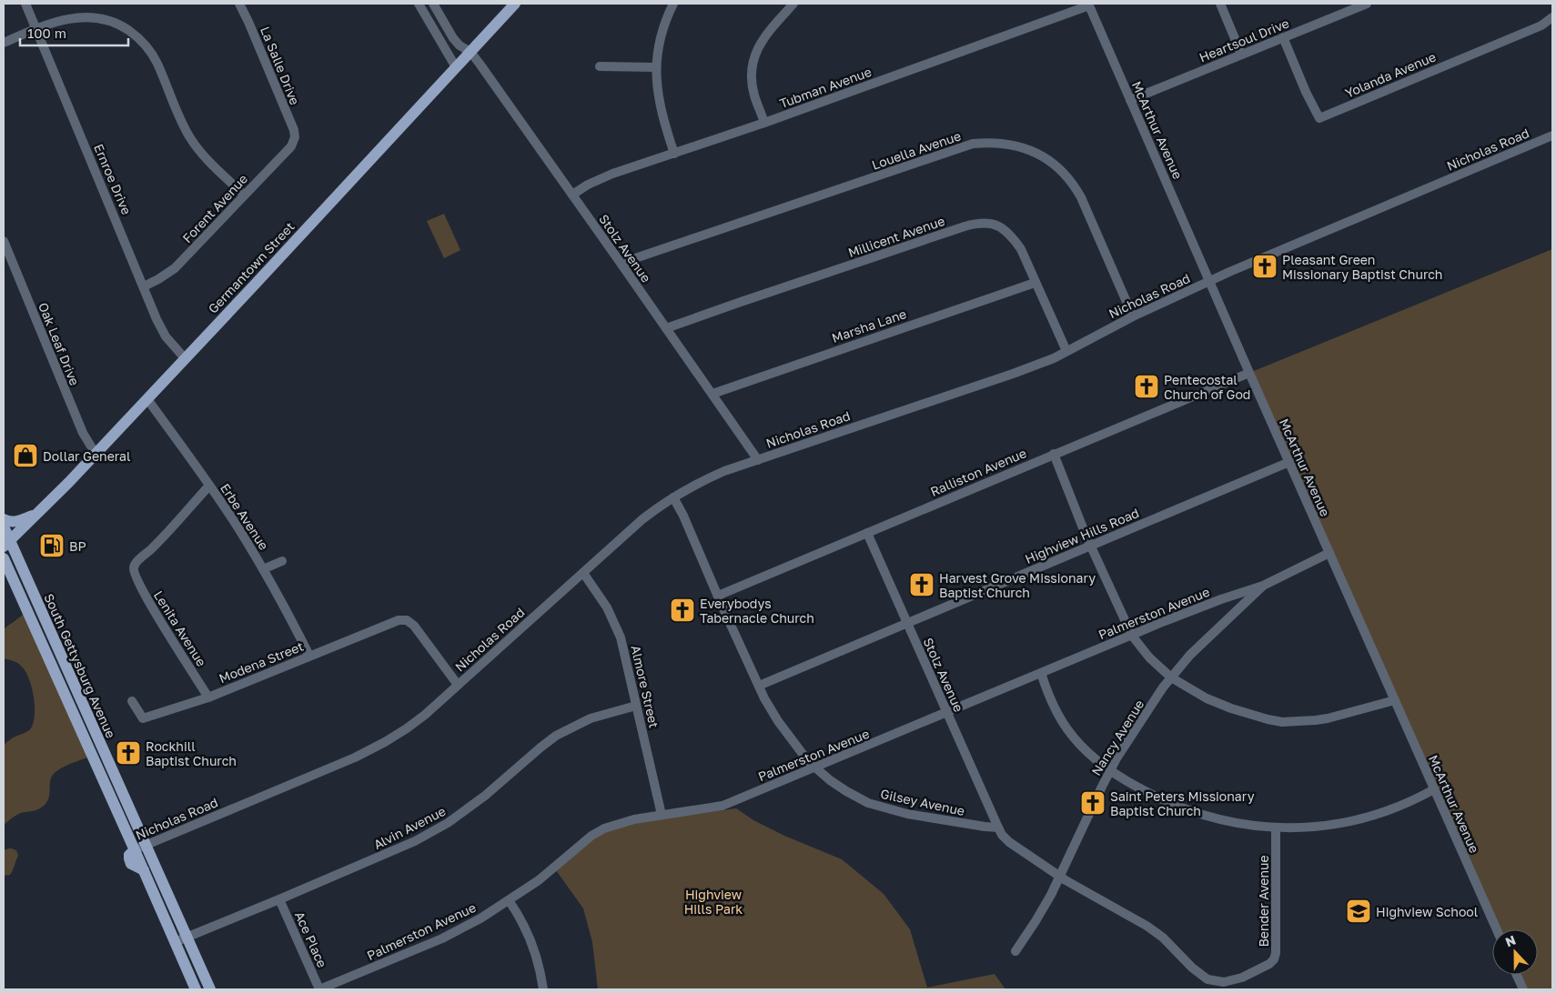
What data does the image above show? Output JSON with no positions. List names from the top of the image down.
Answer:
{
  "streets": {
    "main road": ["Germantown Street", "South Gettysburg Avenue"],
    "street": [
      "Heartsoul Drive",
      "La Salle Drive",
      "Yolanda Avenue",
      "Tubman Avenue",
      "McArthur Avenue",
      "Nicholas Road",
      "Louella Avenue",
      "Ernroe Drive",
      "Forent Avenue",
      "Millicent Avenue",
      "Stolz Avenue",
      "Marsha Lane",
      "Oak Leaf Drive",
      "Ralliston Avenue",
      "Erbe Avenue",
      "Highview Hills Road",
      "Palmerston Avenue",
      "Lenita Avenue",
      "Modena Street",
      "Almore Street",
      "Nancy Avenue",
      "Gilsey Avenue",
      "Alvin Avenue",
      "Bender Avenue",
      "Ace Place"
    ]
  },
  "crossings": [
    ["Heartsoul Drive", "Yolanda Avenue"],
    ["Heartsoul Drive", "McArthur Avenue"],
    ["La Salle Drive", "Forent Avenue"],
    ["Tubman Avenue", "McArthur Avenue"],
    ["Tubman Avenue", "Stolz Avenue"],
    ["McArthur Avenue", "Nicholas Road"],
    ["McArthur Avenue", "Ralliston Avenue"],
    ["McArthur Avenue", "Highview Hills Road"],
    ["McArthur Avenue", "Palmerston Avenue"],
    ["Nicholas Road", "Louella Avenue"],
    ["Nicholas Road", "Millicent Avenue"],
    ["Nicholas Road", "Stolz Avenue"],
    ["Nicholas Road", "Modena Street"],
    ["Nicholas Road", "South Gettysburg Avenue"],
    ["Nicholas Road", "Almore Street"],
    ["Nicholas Road", "Gilsey Avenue"],
    ["Louella Avenue", "Stolz Avenue"],
    ["Ernroe Drive", "Forent Avenue"],
    ["Ernroe Drive", "Germantown Street"],
    ["Millicent Avenue", "Stolz Avenue"],
    ["Millicent Avenue", "Marsha Lane"],
    ["Stolz Avenue", "Germantown Street"],
    ["Stolz Avenue", "Marsha Lane"],
    ["Stolz Avenue", "Ralliston Avenue"],
    ["Stolz Avenue", "Highview Hills Road"],
    ["Stolz Avenue", "Palmerston Avenue"],
    ["Stolz Avenue", "Gilsey Avenue"],
    ["Germantown Street", "Oak Leaf Drive"],
    ["Germantown Street", "Erbe Avenue"],
    ["Germantown Street", "South Gettysburg Avenue"],
    ["Ralliston Avenue", "Gilsey Avenue"],
    ["Erbe Avenue", "Lenita Avenue"],
    ["Erbe Avenue", "Modena Street"],
    ["Highview Hills Road", "Gilsey Avenue"],
    ["Palmerston Avenue", "Almore Street"],
    ["Palmerston Avenue", "Nancy Avenue"],
    ["Palmerston Avenue", "Gilsey Avenue"],
    ["Palmerston Avenue", "Ace Place"],
    ["Lenita Avenue", "Modena Street"],
    ["South Gettysburg Avenue", "Alvin Avenue"],
    ["Almore Street", "Alvin Avenue"],
    ["Nancy Avenue", "Bender Avenue"],
    ["Alvin Avenue", "Ace Place"]
  ],
  "parks": ["Highview Hills Park"],
  "places": {
    "church": [
      "Pleasant Green Missionary Baptist Church",
      "Pentecostal Church of God",
      "Harvest Grove Missionary Baptist Church",
      "Everybodys Tabernacle Church",
      "Rockhill Baptist Church",
      "Saint Peters Missionary Baptist Church"
    ],
    "shop": ["Dollar General"],
    "fuel station": ["BP"],
    "school or university": ["Highview School"]
  },
  "scale_bar": "100 m",
  "north": "top"
}
